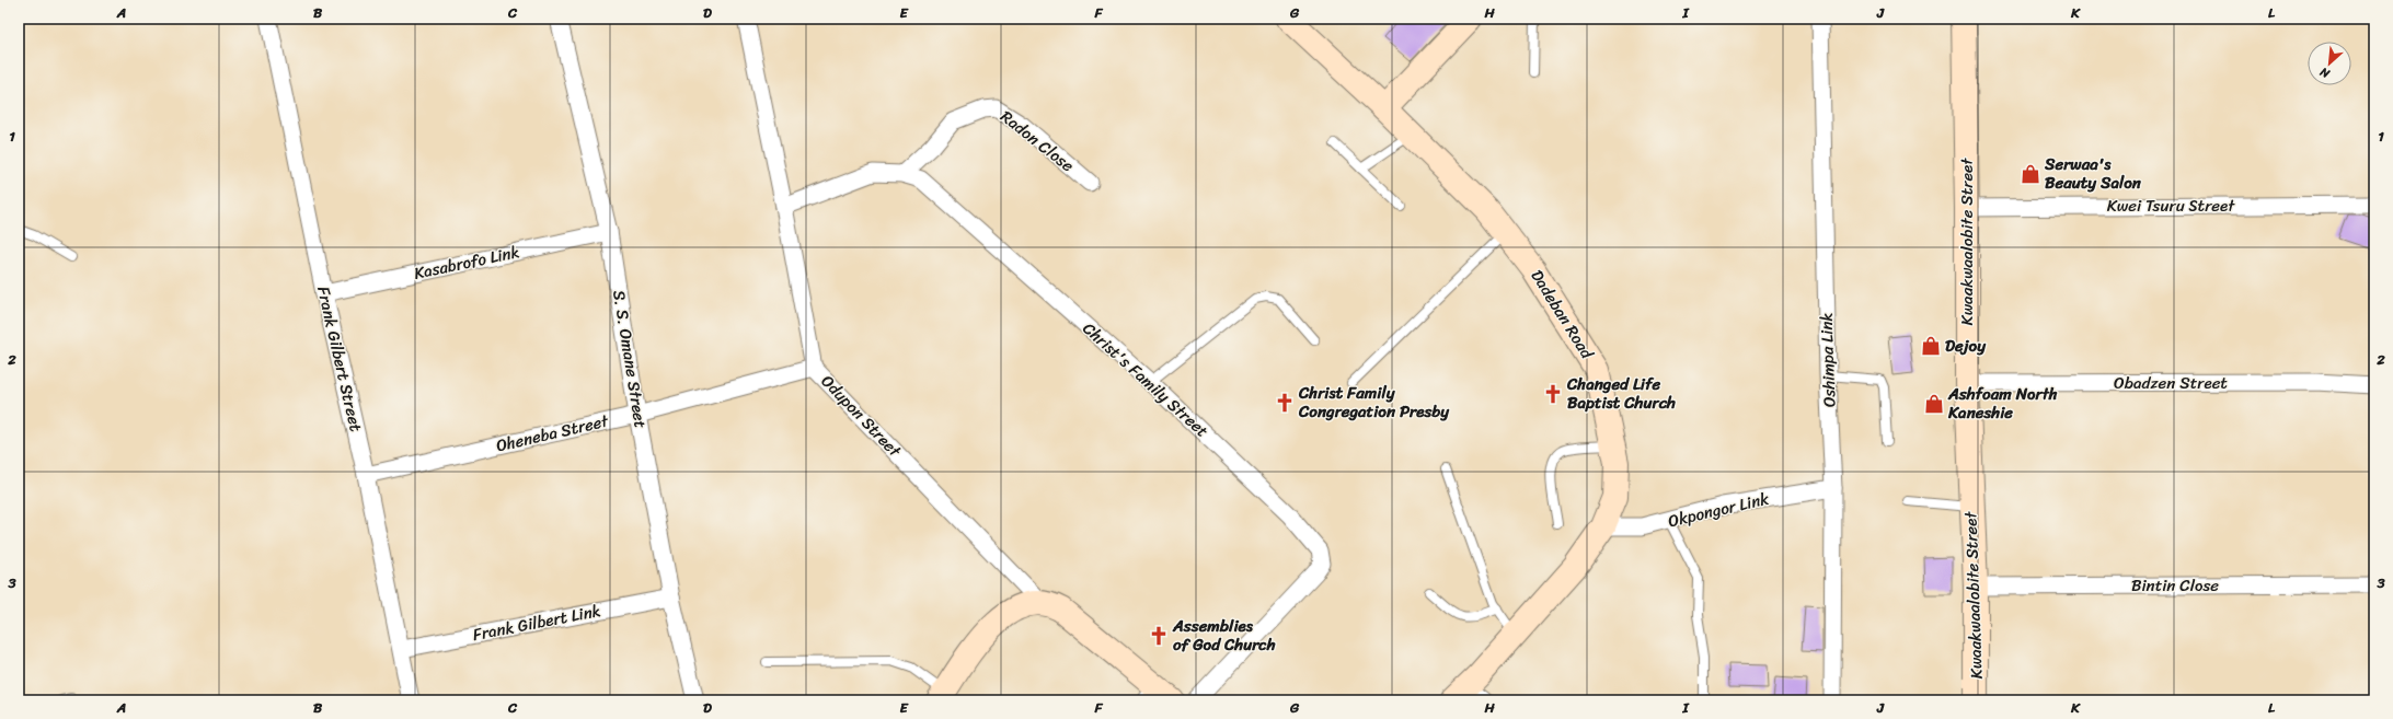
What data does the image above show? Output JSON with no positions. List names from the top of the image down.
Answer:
{
  "streets": {
    "street": [
      "Radon Close",
      "Kwei Tsuru Street",
      "Kwaakwaalobite Street",
      "Kasabrofo Link",
      "Dadeban Road",
      "Frank Gilbert Street",
      "S. S. Omane Street",
      "Oshimpa Link",
      "Christ's Family Street",
      "Obadzen Street",
      "Odupon Street",
      "Oheneba Street",
      "Okpongor Link",
      "Bintin Close",
      "Frank Gilbert Link"
    ]
  },
  "crossings": [
    ["Radon Close", "Christ's Family Street"],
    ["Kwei Tsuru Street", "Kwaakwaalobite Street"],
    ["Kwaakwaalobite Street", "Obadzen Street"],
    ["Kwaakwaalobite Street", "Bintin Close"],
    ["Kasabrofo Link", "Frank Gilbert Street"],
    ["Kasabrofo Link", "S. S. Omane Street"],
    ["Dadeban Road", "Okpongor Link"],
    ["Frank Gilbert Street", "Oheneba Street"],
    ["Frank Gilbert Street", "Frank Gilbert Link"],
    ["S. S. Omane Street", "Oheneba Street"],
    ["S. S. Omane Street", "Frank Gilbert Link"],
    ["Oshimpa Link", "Okpongor Link"],
    ["Christ's Family Street", "Odupon Street"],
    ["Odupon Street", "Oheneba Street"]
  ],
  "places": {
    "shop": ["Serwaa's Beauty Salon", "Dejoy", "Ashfoam North Kaneshie"],
    "church": ["Changed Life Baptist Church", "Christ Family Congregation Presby", "Assemblies of God Church"]
  },
  "north": "bottom left",
  "grid": {
    "columns": [
      "A",
      "B",
      "C",
      "D",
      "E",
      "F",
      "G",
      "H",
      "I",
      "J",
      "K",
      "L"
    ],
    "rows": ["1", "2", "3"]
  }
}
